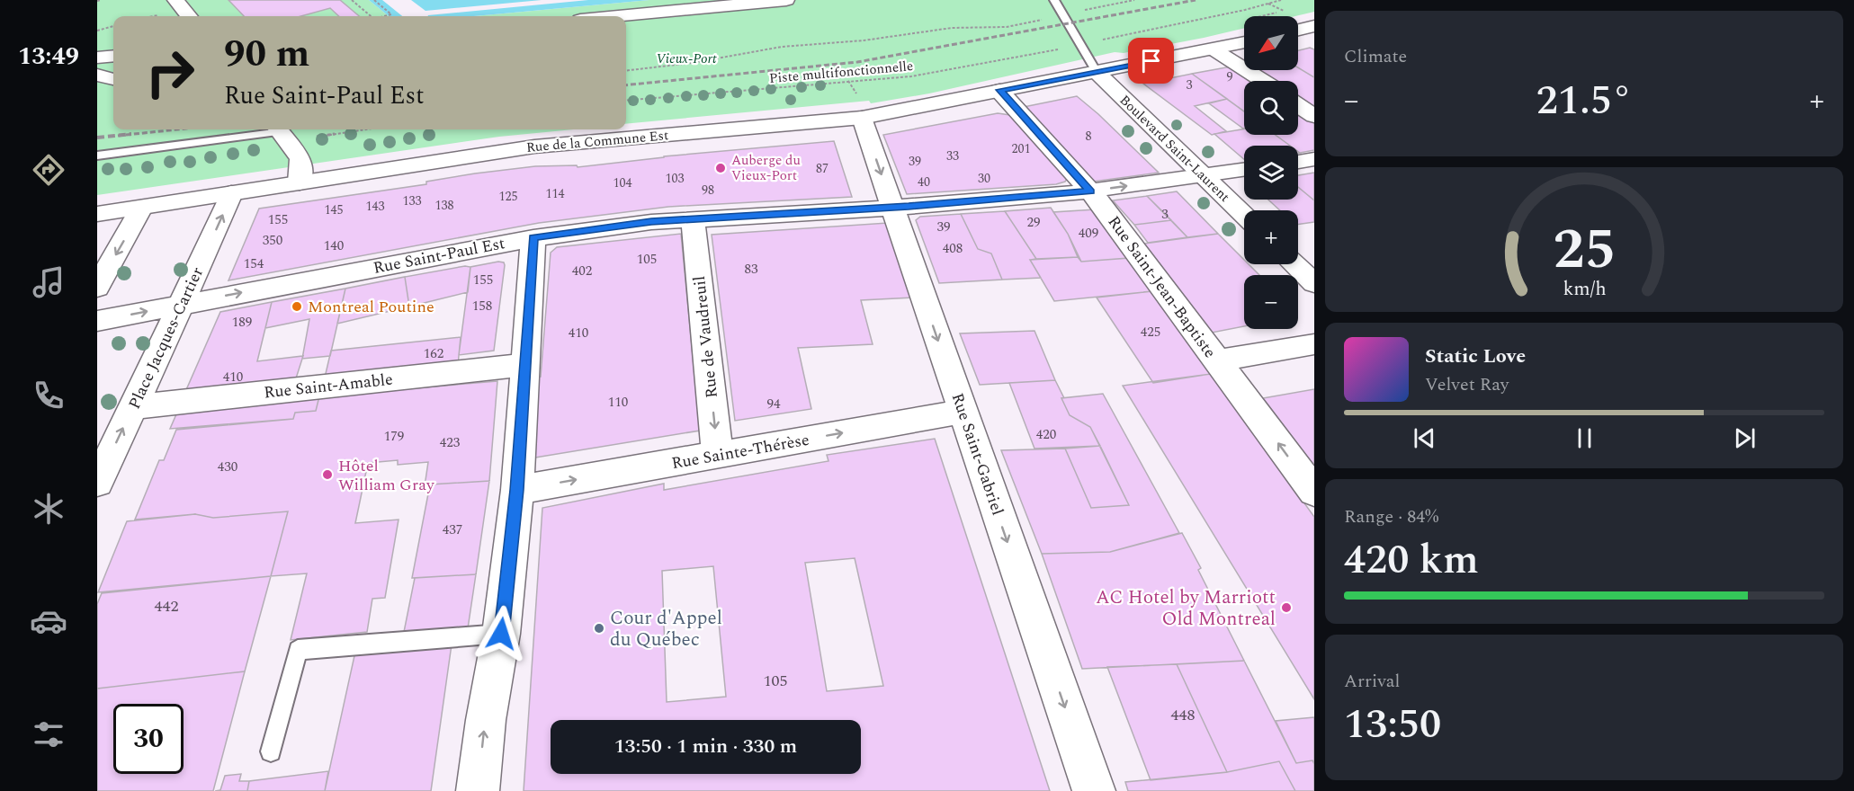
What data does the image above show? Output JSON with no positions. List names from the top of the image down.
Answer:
{
  "streets": {
    "street": [
      "Rue de la Commune Est",
      "Boulevard Saint-Laurent",
      "Rue Saint-Paul Est",
      "Rue Saint-Jean-Baptiste",
      "Rue de Vaudreuil",
      "Place Jacques-Cartier",
      "Rue Saint-Amable",
      "Rue Sainte-Thérèse",
      "Rue Saint-Gabriel"
    ],
    "path": ["Piste multifonctionnelle"]
  },
  "crossings": [
    ["Rue de la Commune Est", "Boulevard Saint-Laurent"],
    ["Rue de la Commune Est", "Rue Saint-Jean-Baptiste"],
    ["Rue de la Commune Est", "Place Jacques-Cartier"],
    ["Rue de la Commune Est", "Rue Saint-Gabriel"],
    ["Boulevard Saint-Laurent", "Rue Saint-Paul Est"],
    ["Rue Saint-Paul Est", "Rue Saint-Jean-Baptiste"],
    ["Rue Saint-Paul Est", "Rue de Vaudreuil"],
    ["Rue Saint-Paul Est", "Place Jacques-Cartier"],
    ["Rue Saint-Paul Est", "Rue Saint-Gabriel"],
    ["Rue de Vaudreuil", "Rue Sainte-Thérèse"],
    ["Place Jacques-Cartier", "Rue Saint-Amable"],
    ["Rue Sainte-Thérèse", "Rue Saint-Gabriel"]
  ],
  "one_way": ["Rue Saint-Paul Est", "Rue Sainte-Thérèse", "Rue Saint-Gabriel"],
  "parks": ["Vieux-Port"],
  "places": [
    "Auberge du Vieux-Port",
    "Montreal Poutine",
    "Hôtel William Gray",
    "AC Hotel by Marriott Old Montreal",
    "Cour d'Appel du Québec"
  ],
  "house_numbers": [
    "9",
    "3",
    "8",
    "201",
    "33",
    "39",
    "87",
    "103",
    "30",
    "40",
    "104",
    "98",
    "114",
    "125",
    "133",
    "138",
    "143",
    "145",
    "3",
    "155",
    "29",
    "39",
    "409",
    "350",
    "140",
    "408",
    "105",
    "154",
    "83",
    "402",
    "155",
    "158",
    "189",
    "425",
    "410",
    "162",
    "410",
    "110",
    "94",
    "420",
    "179",
    "423",
    "430",
    "437",
    "442",
    "105",
    "448"
  ],
  "north": "bottom left",
  "page": {
    "tabs": "13:49",
    "tile": [
      "Climate",
      ["Range · 84%", "420 km"],
      ["Arrival", "13:50"]
    ],
    "map_buttons": ["+", "−"],
    "turn": ["90 m", "Rue Saint-Paul Est"],
    "heat": ["−", "21.5°", "+"],
    "song": ["Static Love", "Velvet Ray"],
    "limit": "30",
    "trip": "13:50 · 1 min · 330 m",
    "gauge": ["25", "km/h"]
  }
}
